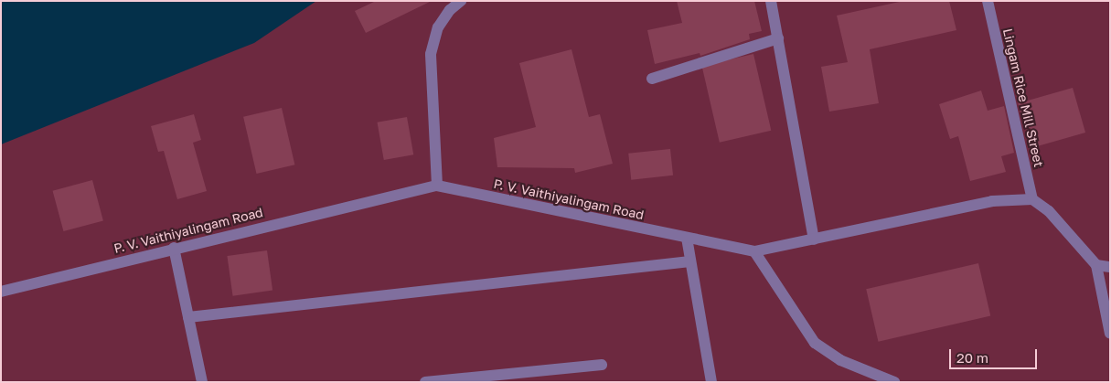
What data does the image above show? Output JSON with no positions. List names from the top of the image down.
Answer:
{
  "streets": {
    "street": ["Lingam Rice Mill Street", "P. V. Vaithiyalingam Road"]
  },
  "crossings": [
    ["Lingam Rice Mill Street", "P. V. Vaithiyalingam Road"]
  ],
  "scale_bar": "20 m"
}
